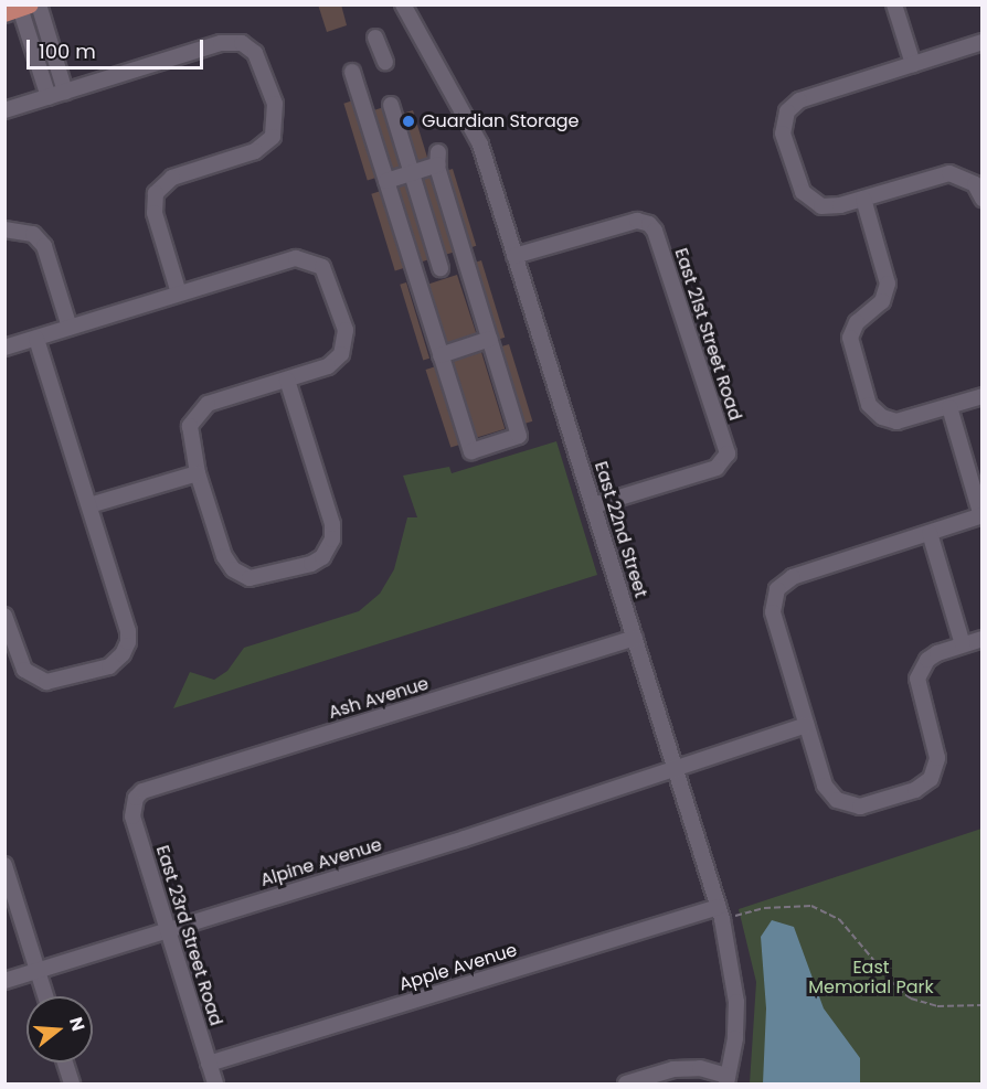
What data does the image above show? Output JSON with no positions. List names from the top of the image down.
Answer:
{
  "streets": {
    "street": [
      "East 21st Street Road",
      "East 22nd Street",
      "Ash Avenue",
      "Alpine Avenue",
      "East 23rd Street Road",
      "Apple Avenue"
    ]
  },
  "crossings": [
    ["East 21st Street Road", "East 22nd Street"],
    ["East 22nd Street", "Ash Avenue"],
    ["East 22nd Street", "Alpine Avenue"],
    ["East 22nd Street", "Apple Avenue"],
    ["Ash Avenue", "East 23rd Street Road"],
    ["Alpine Avenue", "East 23rd Street Road"],
    ["East 23rd Street Road", "Apple Avenue"]
  ],
  "parks": ["East Memorial Park"],
  "places": ["Guardian Storage"],
  "scale_bar": "100 m",
  "north": "right"
}
